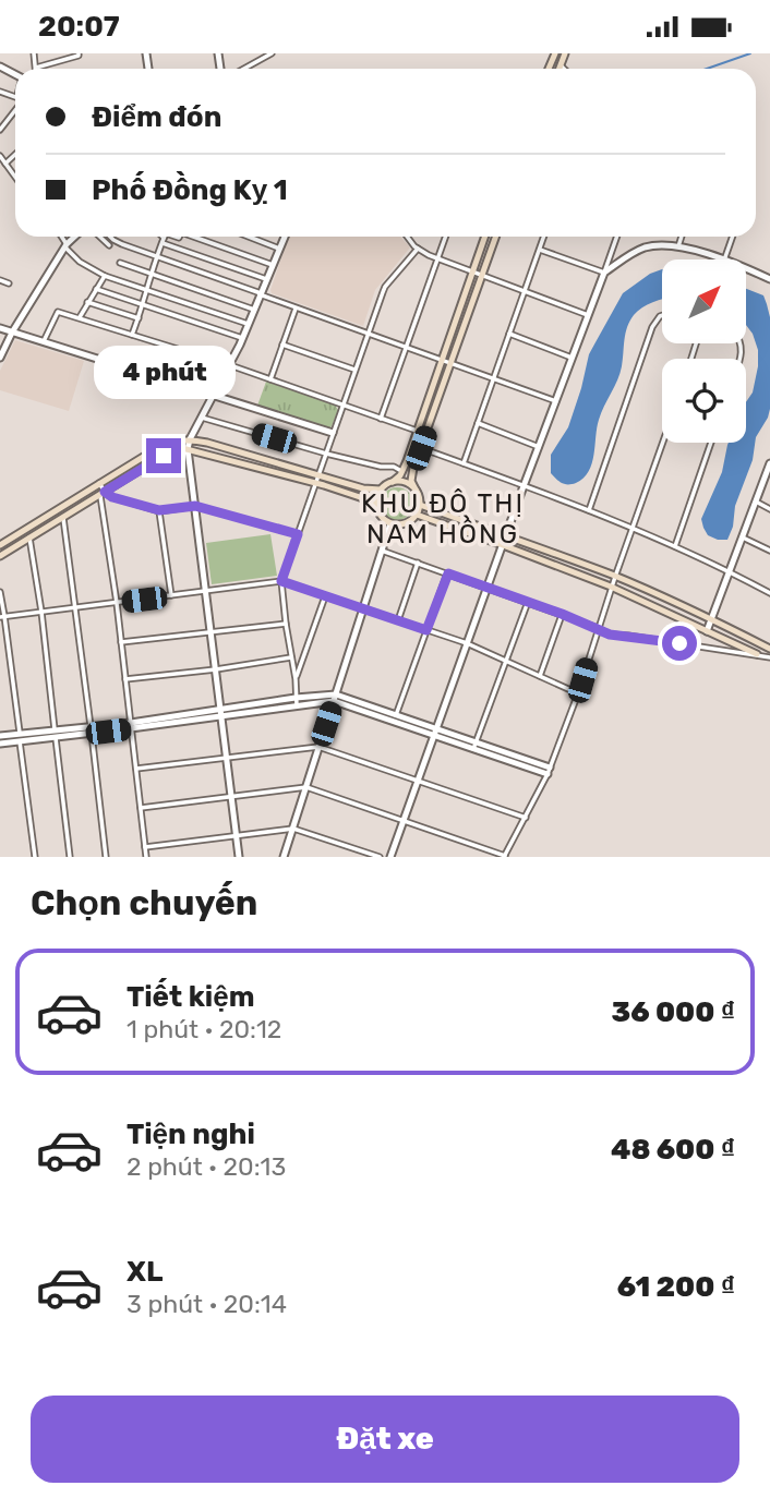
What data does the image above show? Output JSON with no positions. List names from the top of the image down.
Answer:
{
  "districts": ["KHU ĐÔ THỊ NAM HỒNG"],
  "north": "top right",
  "page": {
    "status": "20:07",
    "banner": ["Điểm đón", "Phố Đồng Kỵ 1"],
    "bubble": "4 phút",
    "heading": "Chọn chuyến",
    "list": [
      {
        "name": "Tiết kiệm",
        "note": "1 phút · 20:12",
        "value": "36 000 ₫"
      },
      {
        "name": "Tiện nghi",
        "note": "2 phút · 20:13",
        "value": "48 600 ₫"
      },
      {
        "name": "XL",
        "note": "3 phút · 20:14",
        "value": "61 200 ₫"
      }
    ],
    "buttons": "Đặt xe"
  }
}
